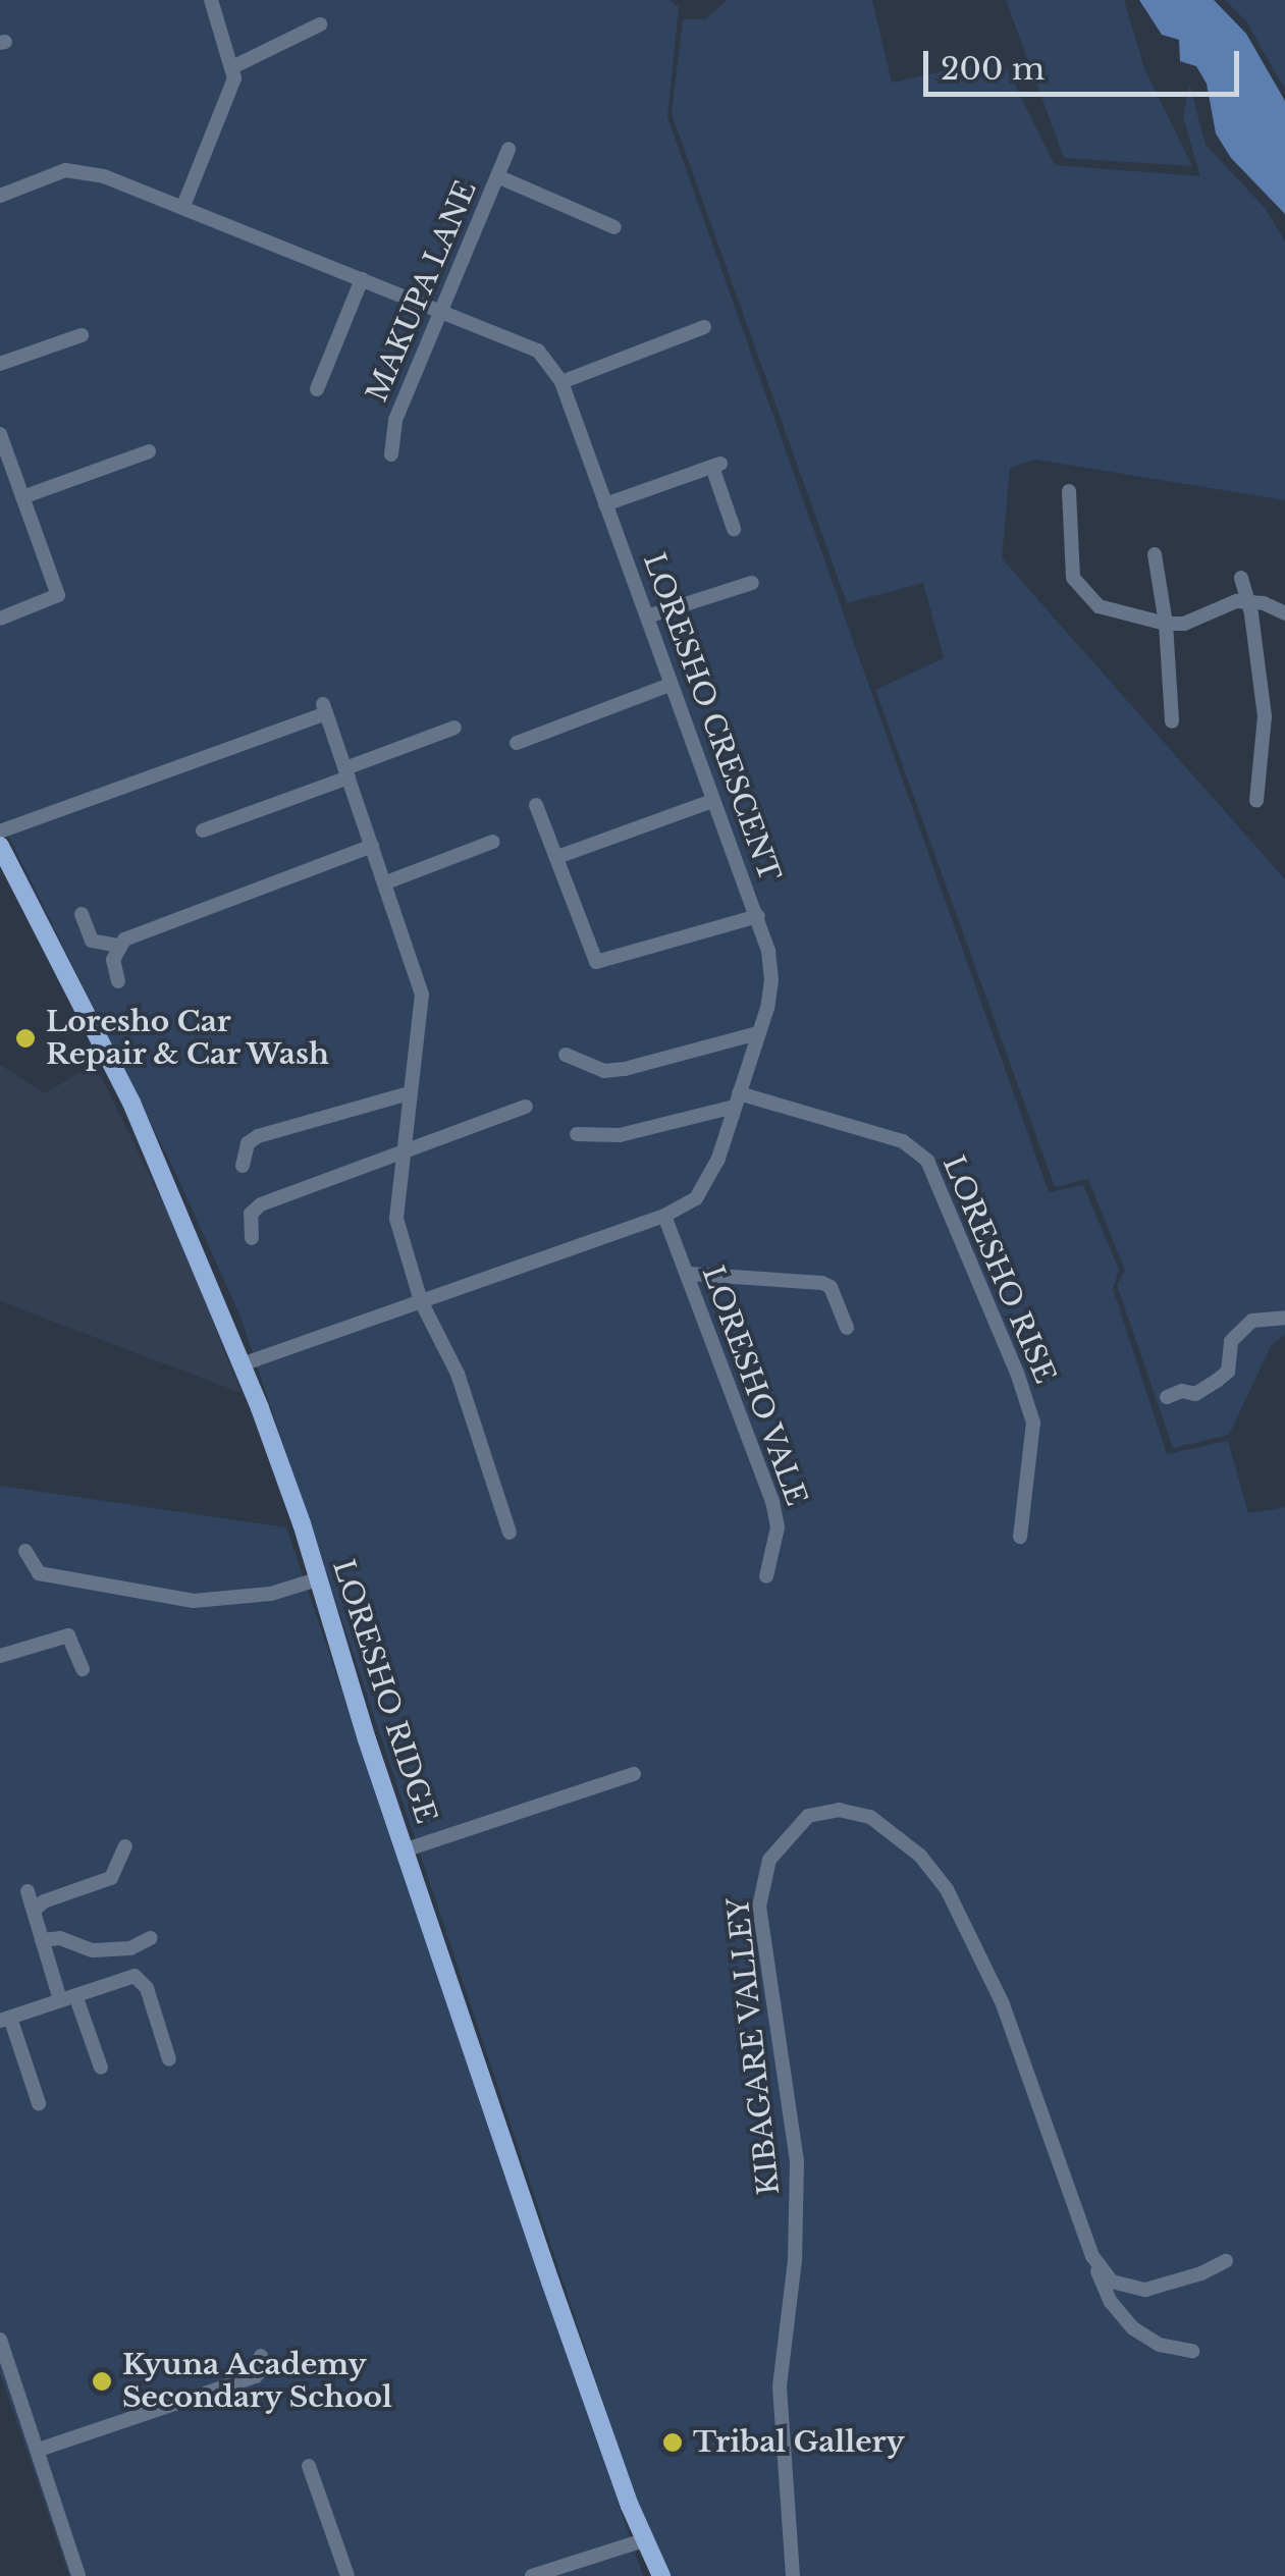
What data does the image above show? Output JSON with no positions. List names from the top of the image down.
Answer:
{
  "streets": {
    "main road": ["LORESHO RIDGE"],
    "street": [
      "MAKUPA LANE",
      "LORESHO CRESCENT",
      "LORESHO RISE",
      "LORESHO VALE",
      "KIBAGARE VALLEY"
    ]
  },
  "crossings": [
    ["MAKUPA LANE", "LORESHO CRESCENT"],
    ["LORESHO CRESCENT", "LORESHO RISE"],
    ["LORESHO CRESCENT", "LORESHO VALE"],
    ["LORESHO CRESCENT", "LORESHO RIDGE"]
  ],
  "places": ["Loresho Car Repair & Car Wash", "Kyuna Academy Secondary School", "Tribal Gallery"],
  "scale_bar": "200 m"
}
